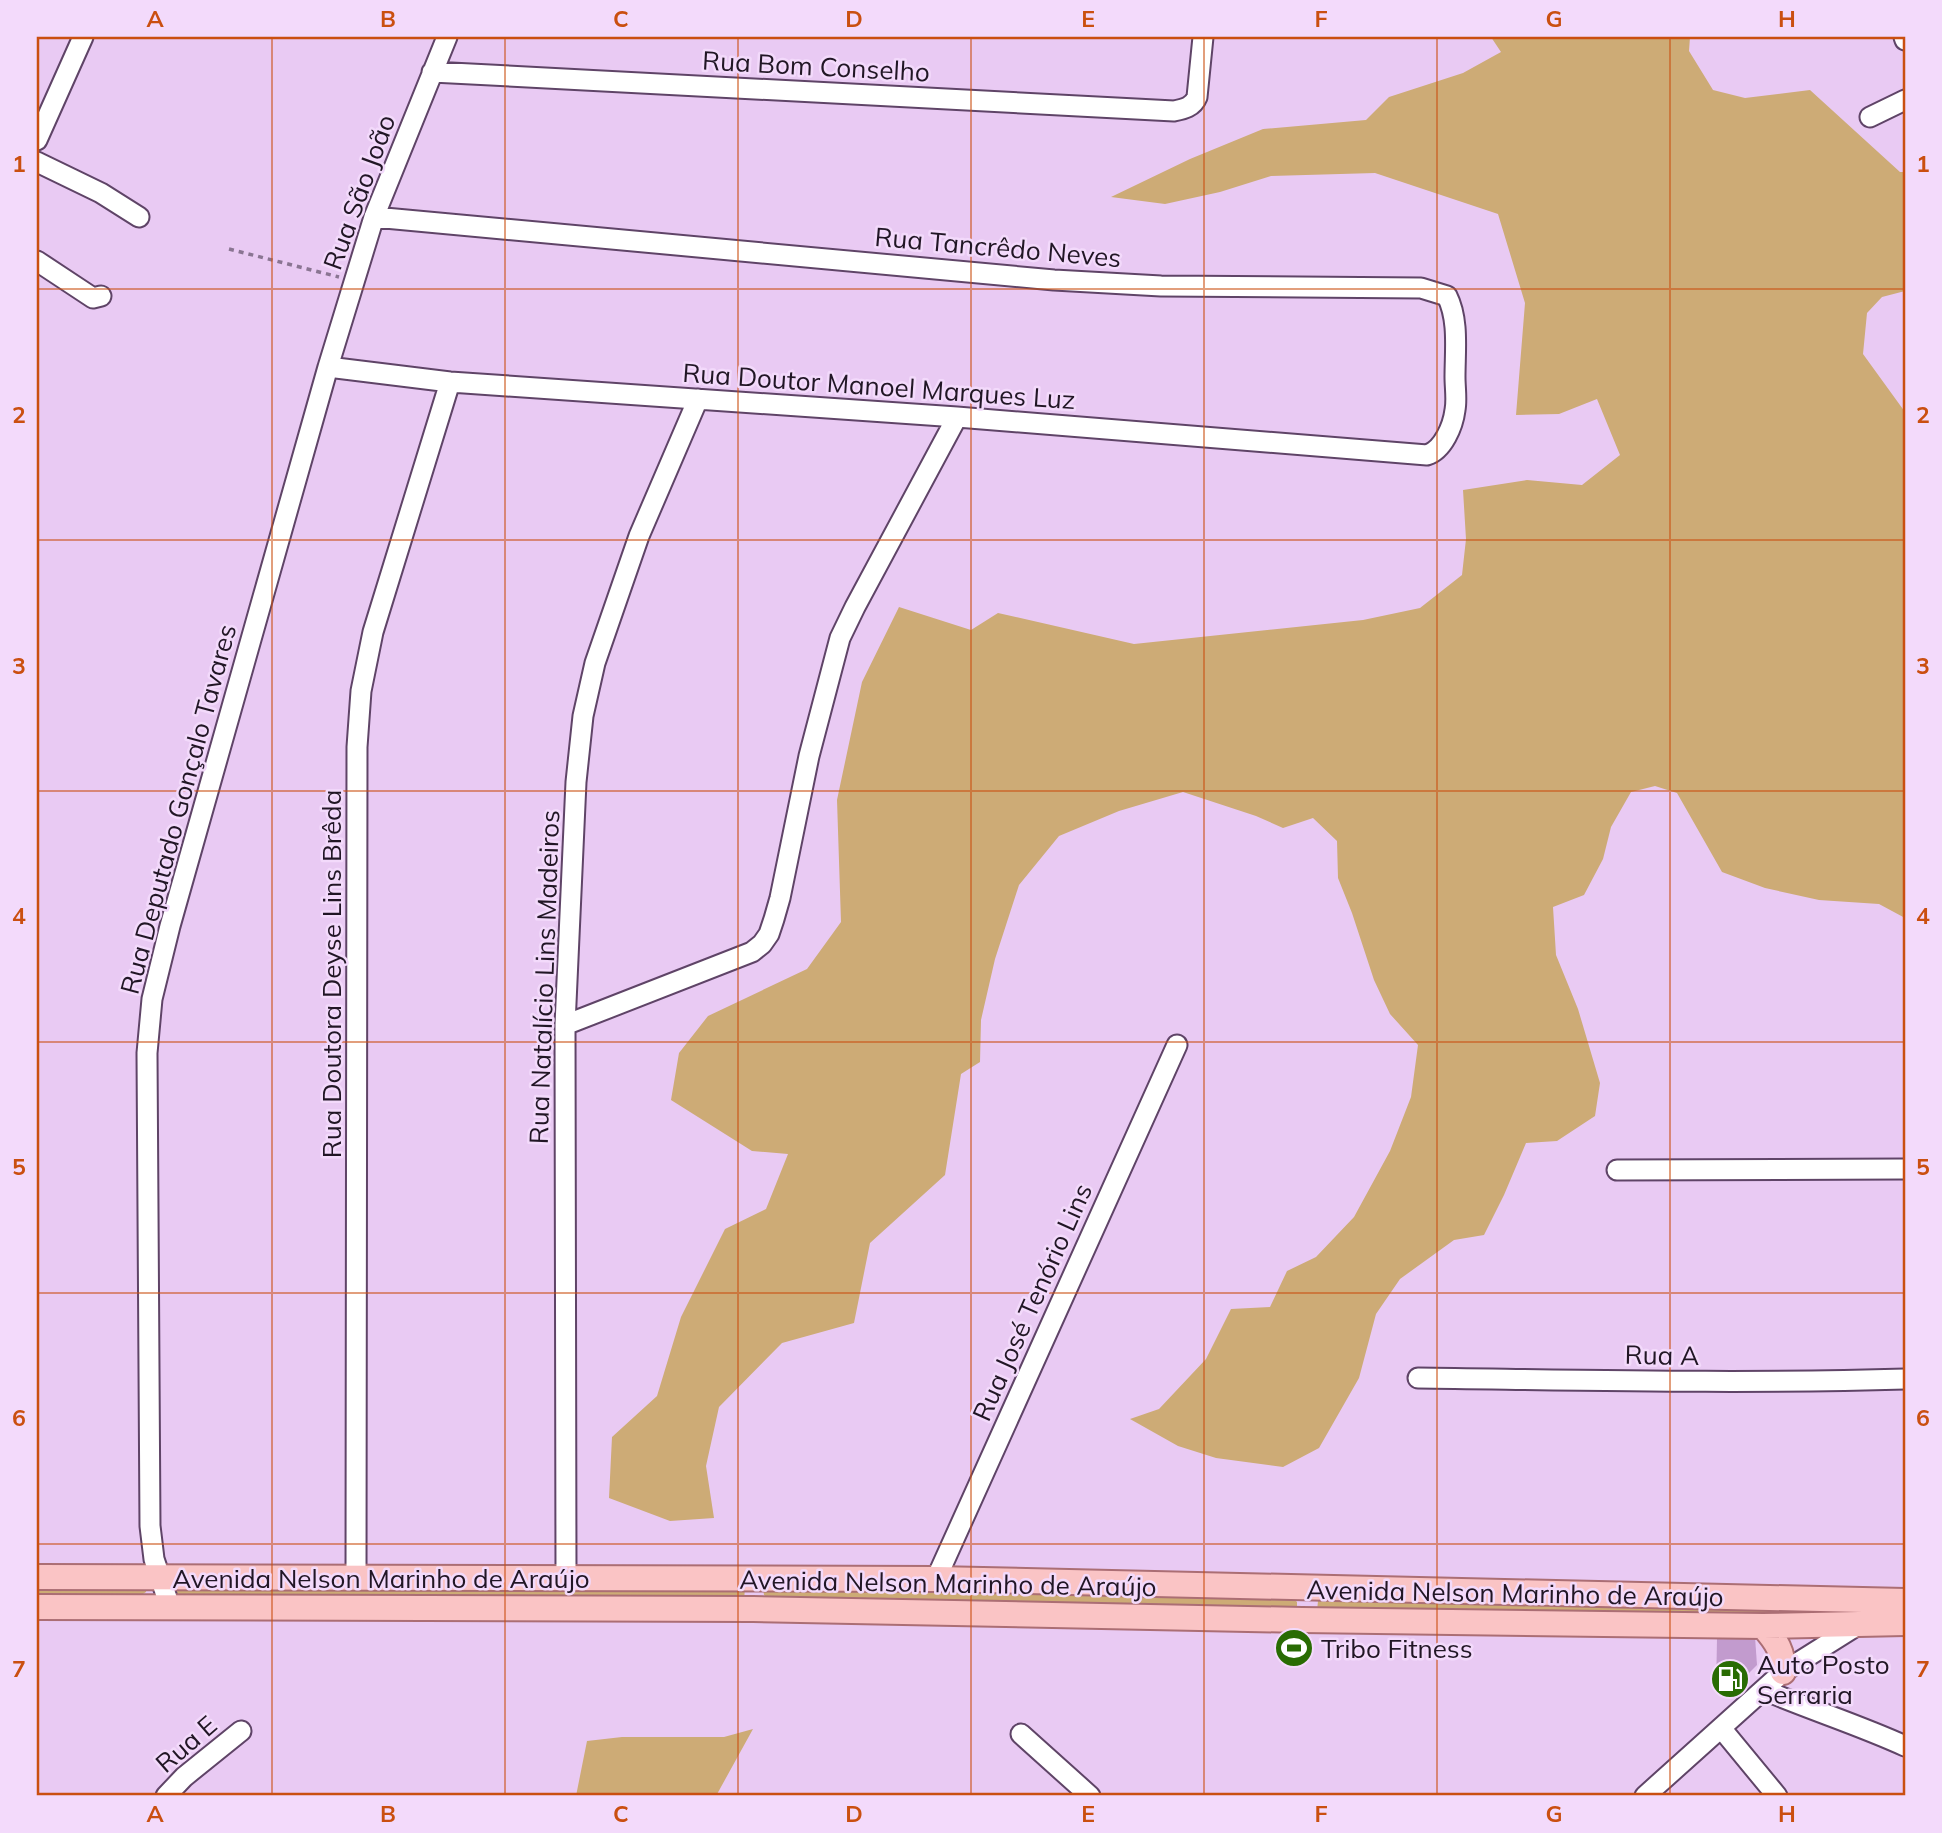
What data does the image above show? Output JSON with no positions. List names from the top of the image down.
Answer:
{
  "streets": {
    "main road": ["Avenida Nelson Marinho de Araújo"],
    "street": [
      "Rua Bom Conselho",
      "Rua São João",
      "Rua Tancrêdo Neves",
      "Rua Doutor Manoel Marques Luz",
      "Rua Deputado Gonçalo Tavares",
      "Rua Doutora Deyse Lins Brêda",
      "Rua Natalício Lins Madeiros",
      "Rua José Tenório Lins",
      "Rua A",
      "Rua E"
    ]
  },
  "crossings": [
    ["Rua Bom Conselho", "Rua São João"],
    ["Rua São João", "Rua Tancrêdo Neves"],
    ["Rua São João", "Rua Doutor Manoel Marques Luz"],
    ["Rua São João", "Rua Deputado Gonçalo Tavares"],
    ["Rua Tancrêdo Neves", "Rua Doutor Manoel Marques Luz"],
    ["Rua Doutor Manoel Marques Luz", "Rua Deputado Gonçalo Tavares"],
    ["Rua Doutor Manoel Marques Luz", "Rua Doutora Deyse Lins Brêda"],
    ["Rua Doutor Manoel Marques Luz", "Rua Natalício Lins Madeiros"],
    ["Rua Deputado Gonçalo Tavares", "Avenida Nelson Marinho de Araújo"],
    ["Rua Doutora Deyse Lins Brêda", "Avenida Nelson Marinho de Araújo"],
    ["Rua Natalício Lins Madeiros", "Avenida Nelson Marinho de Araújo"],
    ["Rua José Tenório Lins", "Avenida Nelson Marinho de Araújo"]
  ],
  "places": {
    "sports": ["Tribo Fitness"],
    "fuel station": ["Auto Posto Serraria"]
  },
  "grid": {
    "columns": [
      "A",
      "B",
      "C",
      "D",
      "E",
      "F",
      "G",
      "H"
    ],
    "rows": [
      "1",
      "2",
      "3",
      "4",
      "5",
      "6",
      "7"
    ]
  }
}
